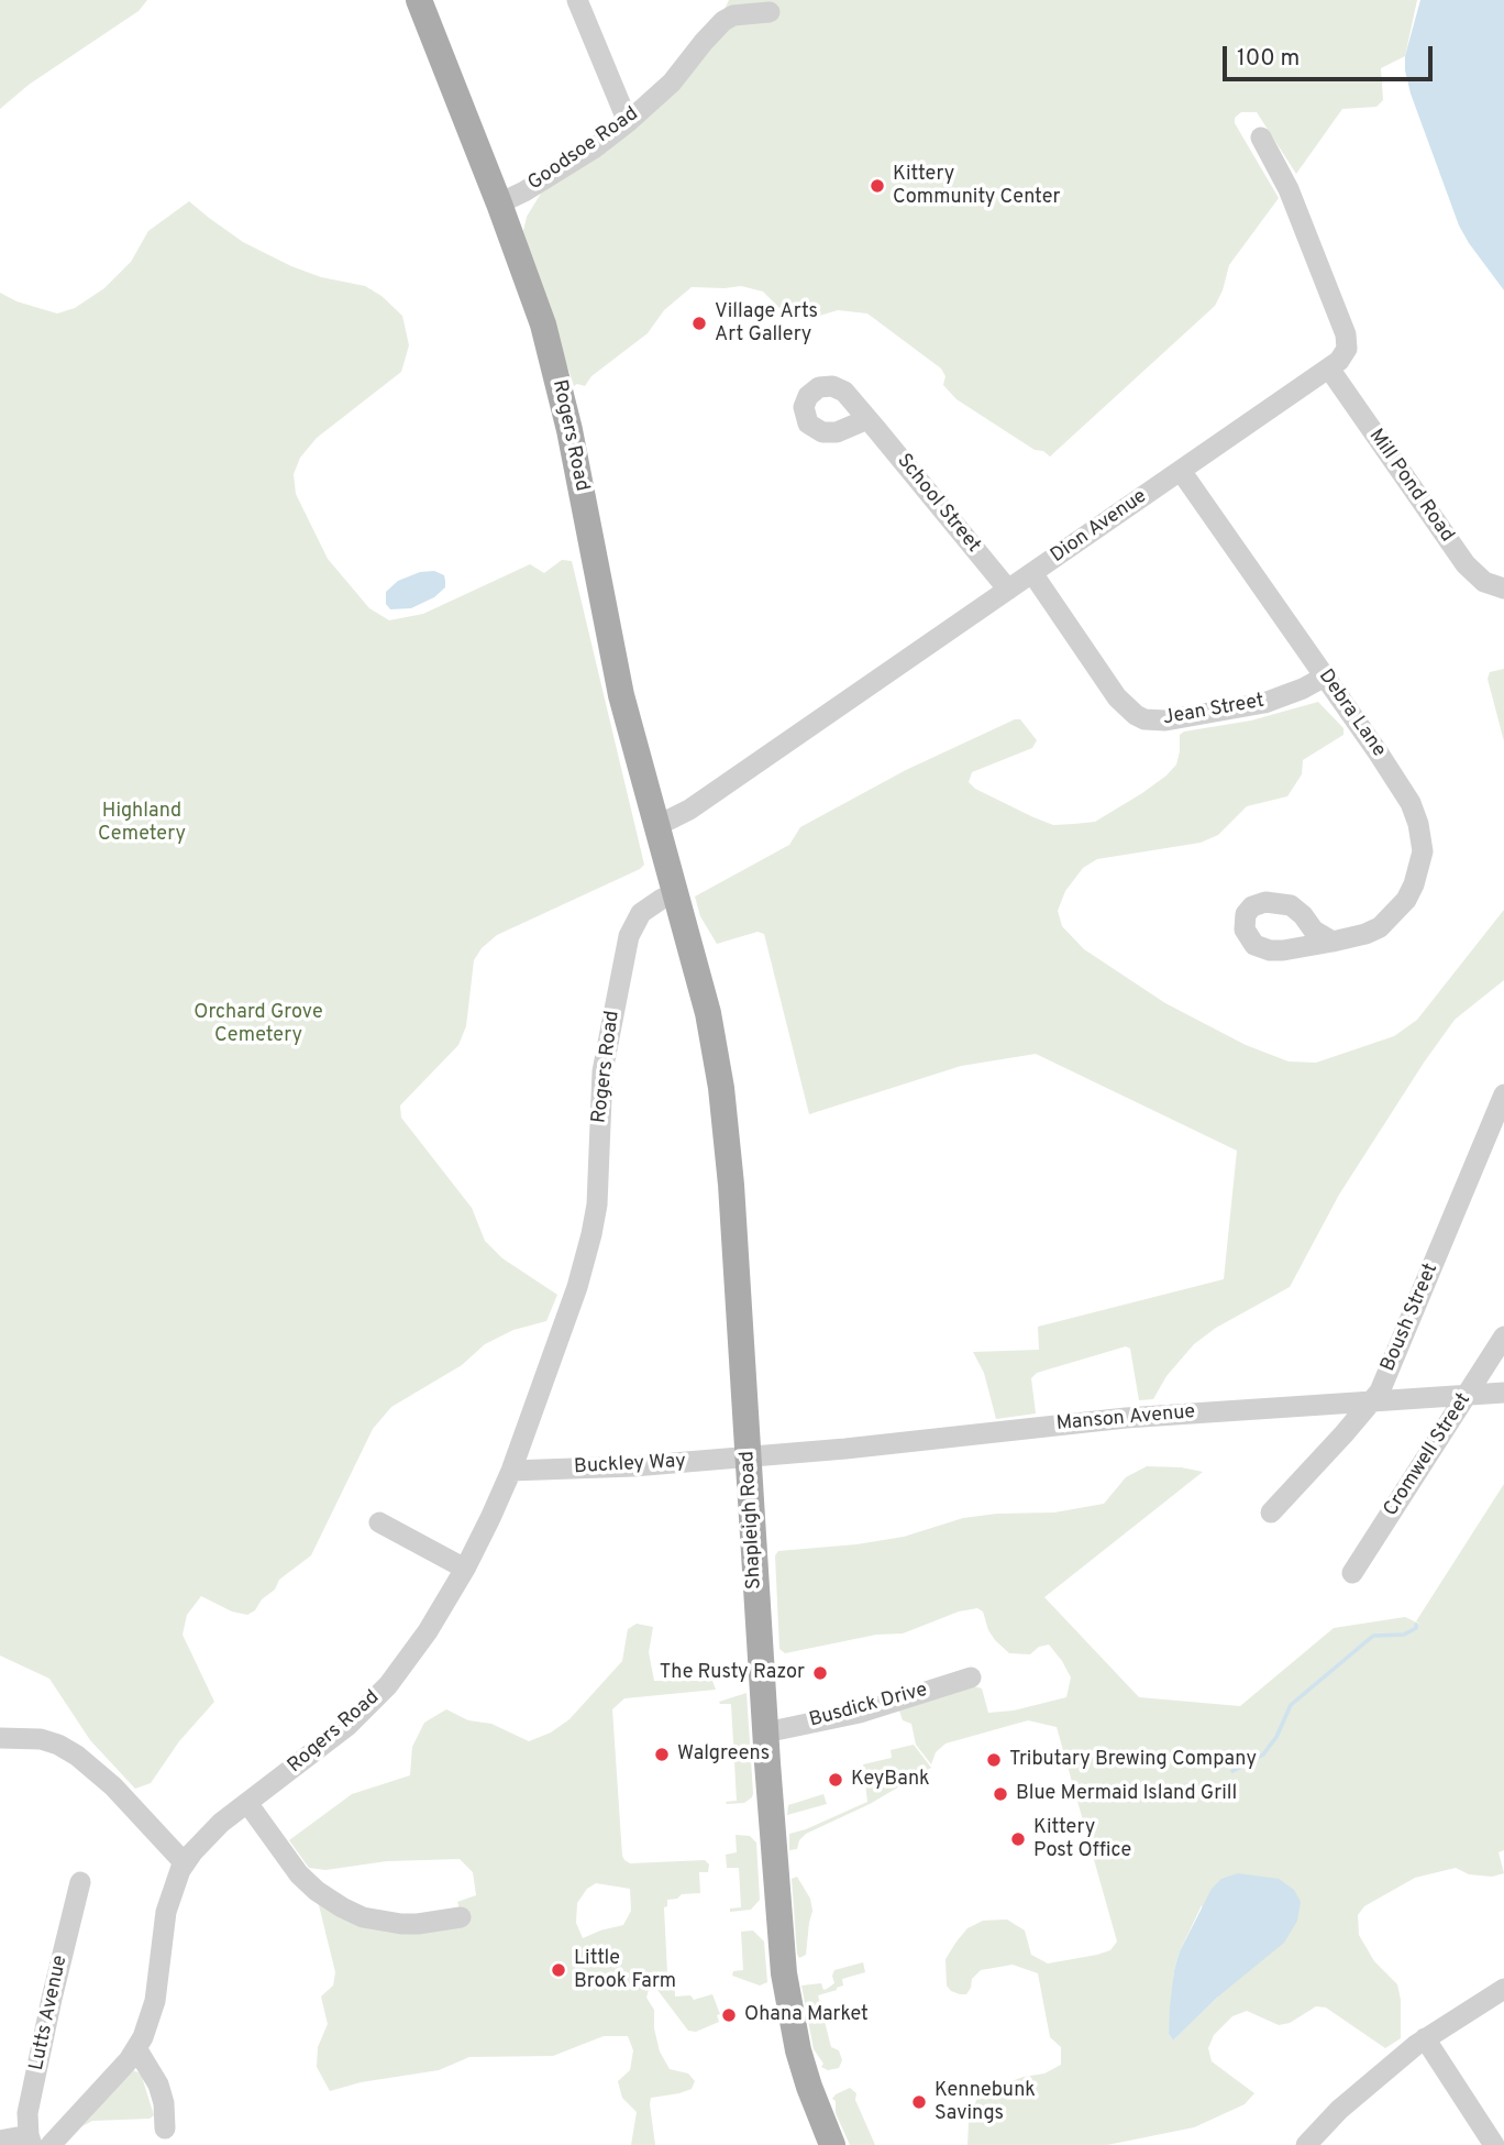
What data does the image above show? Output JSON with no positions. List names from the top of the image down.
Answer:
{
  "streets": {
    "main road": ["Rogers Road", "Shapleigh Road"],
    "street": [
      "Goodsoe Road",
      "Mill Pond Road",
      "School Street",
      "Dion Avenue",
      "Jean Street",
      "Debra Lane",
      "Boush Street",
      "Manson Avenue",
      "Cromwell Street",
      "Buckley Way",
      "Busdick Drive",
      "Lutts Avenue"
    ]
  },
  "crossings": [
    ["Goodsoe Road", "Rogers Road"],
    ["Rogers Road", "Dion Avenue"],
    ["Rogers Road", "Buckley Way"],
    ["Rogers Road", "Shapleigh Road"],
    ["Mill Pond Road", "Dion Avenue"],
    ["School Street", "Dion Avenue"],
    ["Dion Avenue", "Jean Street"],
    ["Dion Avenue", "Debra Lane"],
    ["Jean Street", "Debra Lane"],
    ["Boush Street", "Manson Avenue"],
    ["Manson Avenue", "Cromwell Street"],
    ["Manson Avenue", "Buckley Way"],
    ["Manson Avenue", "Shapleigh Road"],
    ["Buckley Way", "Shapleigh Road"],
    ["Shapleigh Road", "Busdick Drive"]
  ],
  "parks": ["Highland Cemetery", "Orchard Grove Cemetery"],
  "places": [
    "Kittery Community Center",
    "Village Arts Art Gallery",
    "The Rusty Razor",
    "Walgreens",
    "Tributary Brewing Company",
    "KeyBank",
    "Blue Mermaid Island Grill",
    "Kittery Post Office",
    "Little Brook Farm",
    "Ohana Market",
    "Kennebunk Savings"
  ],
  "scale_bar": "100 m"
}
